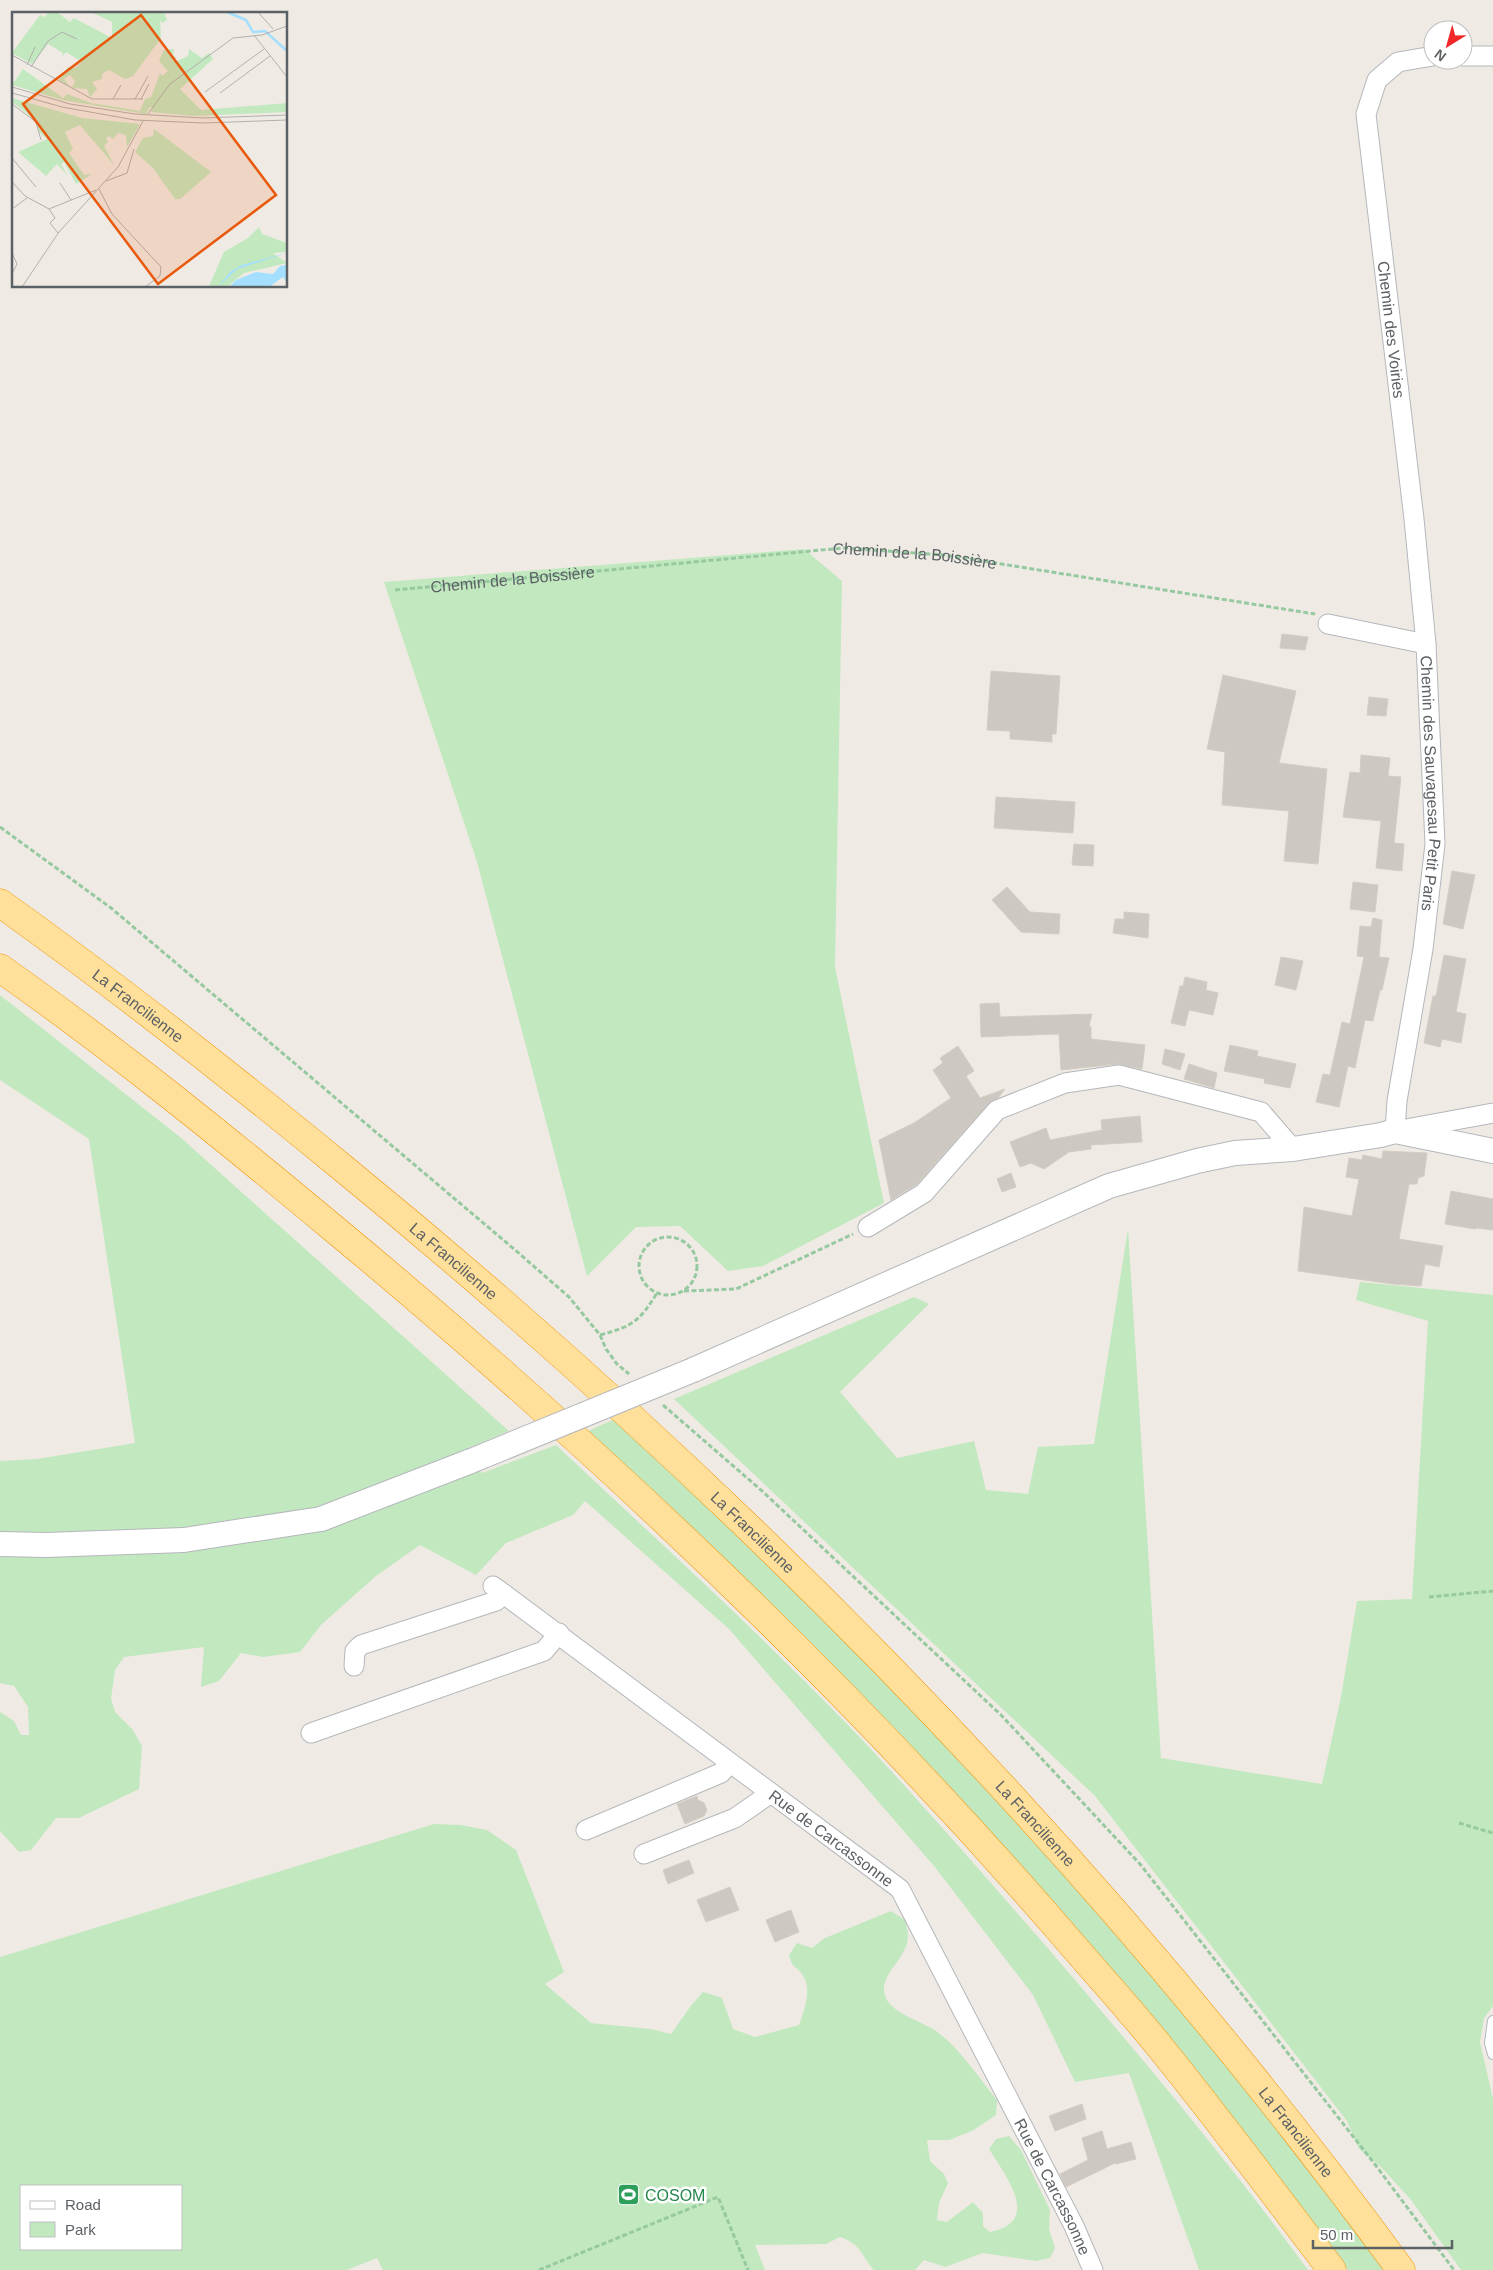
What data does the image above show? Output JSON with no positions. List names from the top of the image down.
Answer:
{
  "streets": {
    "highway": ["La Francilienne"],
    "street": ["Chemin des Voiries", "Chemin des Sauvagesau Petit Paris", "Rue de Carcassonne"],
    "path": ["Chemin de la Boissière"]
  },
  "crossings": [
    ["Chemin des Voiries", "Chemin des Sauvagesau Petit Paris"]
  ],
  "places": {
    "sports": ["COSOM"]
  },
  "legend": ["Road", "Park"],
  "scale_bar": "50 m",
  "north": "bottom left"
}
